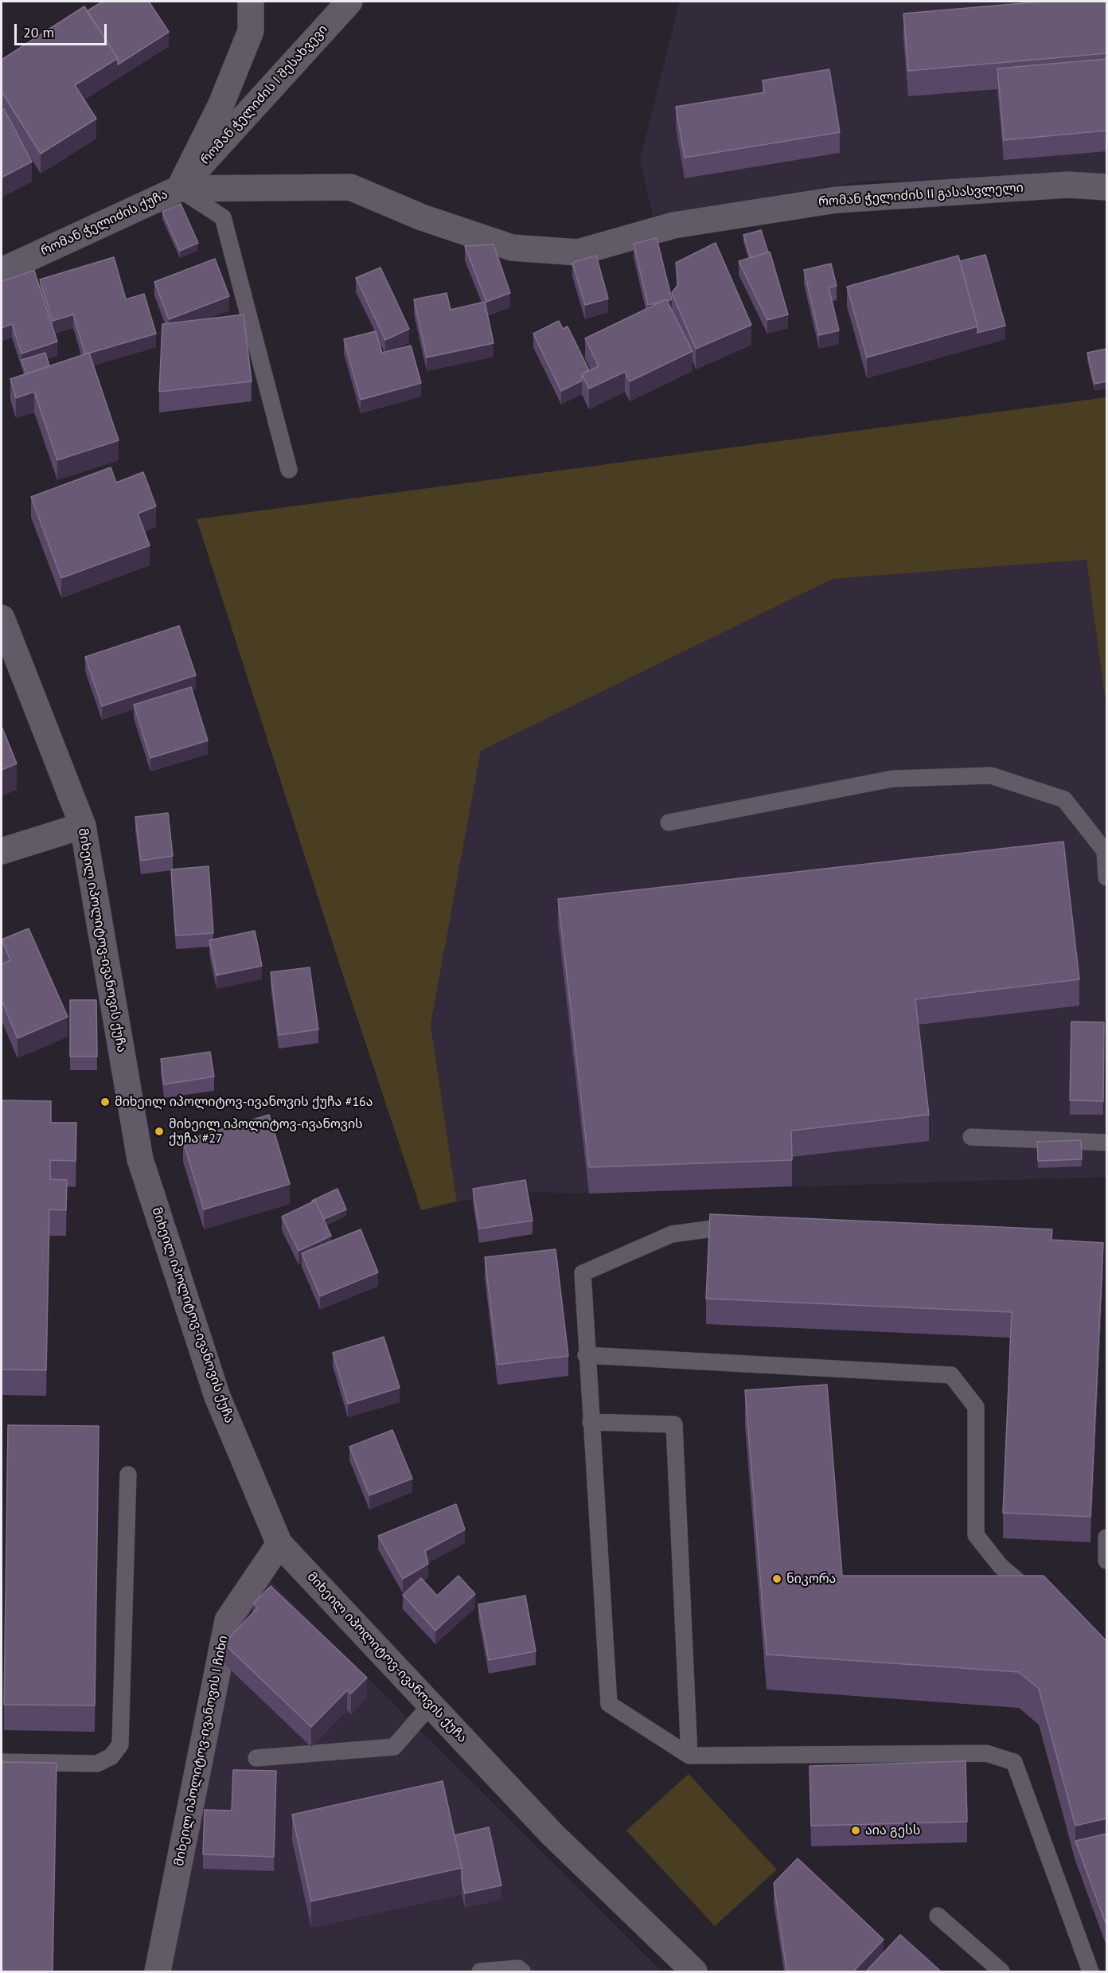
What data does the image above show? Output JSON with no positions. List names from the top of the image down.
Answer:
{
  "streets": {
    "street": [
      "რომან ჭელიძის I შესახვევი",
      "რომან ჭელიძის II გასასვლელი",
      "რომან ჭელიძის ქუჩა",
      "მიხეილ იპოლიტოვ-ივანოვის ქუჩა",
      "მიხეილ იპოლიტოვ-ივანოვის I ჩიხი"
    ]
  },
  "crossings": [
    ["რომან ჭელიძის I შესახვევი", "რომან ჭელიძის II გასასვლელი"],
    ["რომან ჭელიძის I შესახვევი", "რომან ჭელიძის ქუჩა"],
    ["რომან ჭელიძის II გასასვლელი", "რომან ჭელიძის ქუჩა"],
    ["მიხეილ იპოლიტოვ-ივანოვის ქუჩა", "მიხეილ იპოლიტოვ-ივანოვის I ჩიხი"]
  ],
  "places": [
    "მიხეილ იპოლიტოვ-ივანოვის ქუჩა #16ა",
    "მიხეილ იპოლიტოვ-ივანოვის ქუჩა #27",
    "ნიკორა",
    "აია გესს"
  ],
  "scale_bar": "20 m"
}
